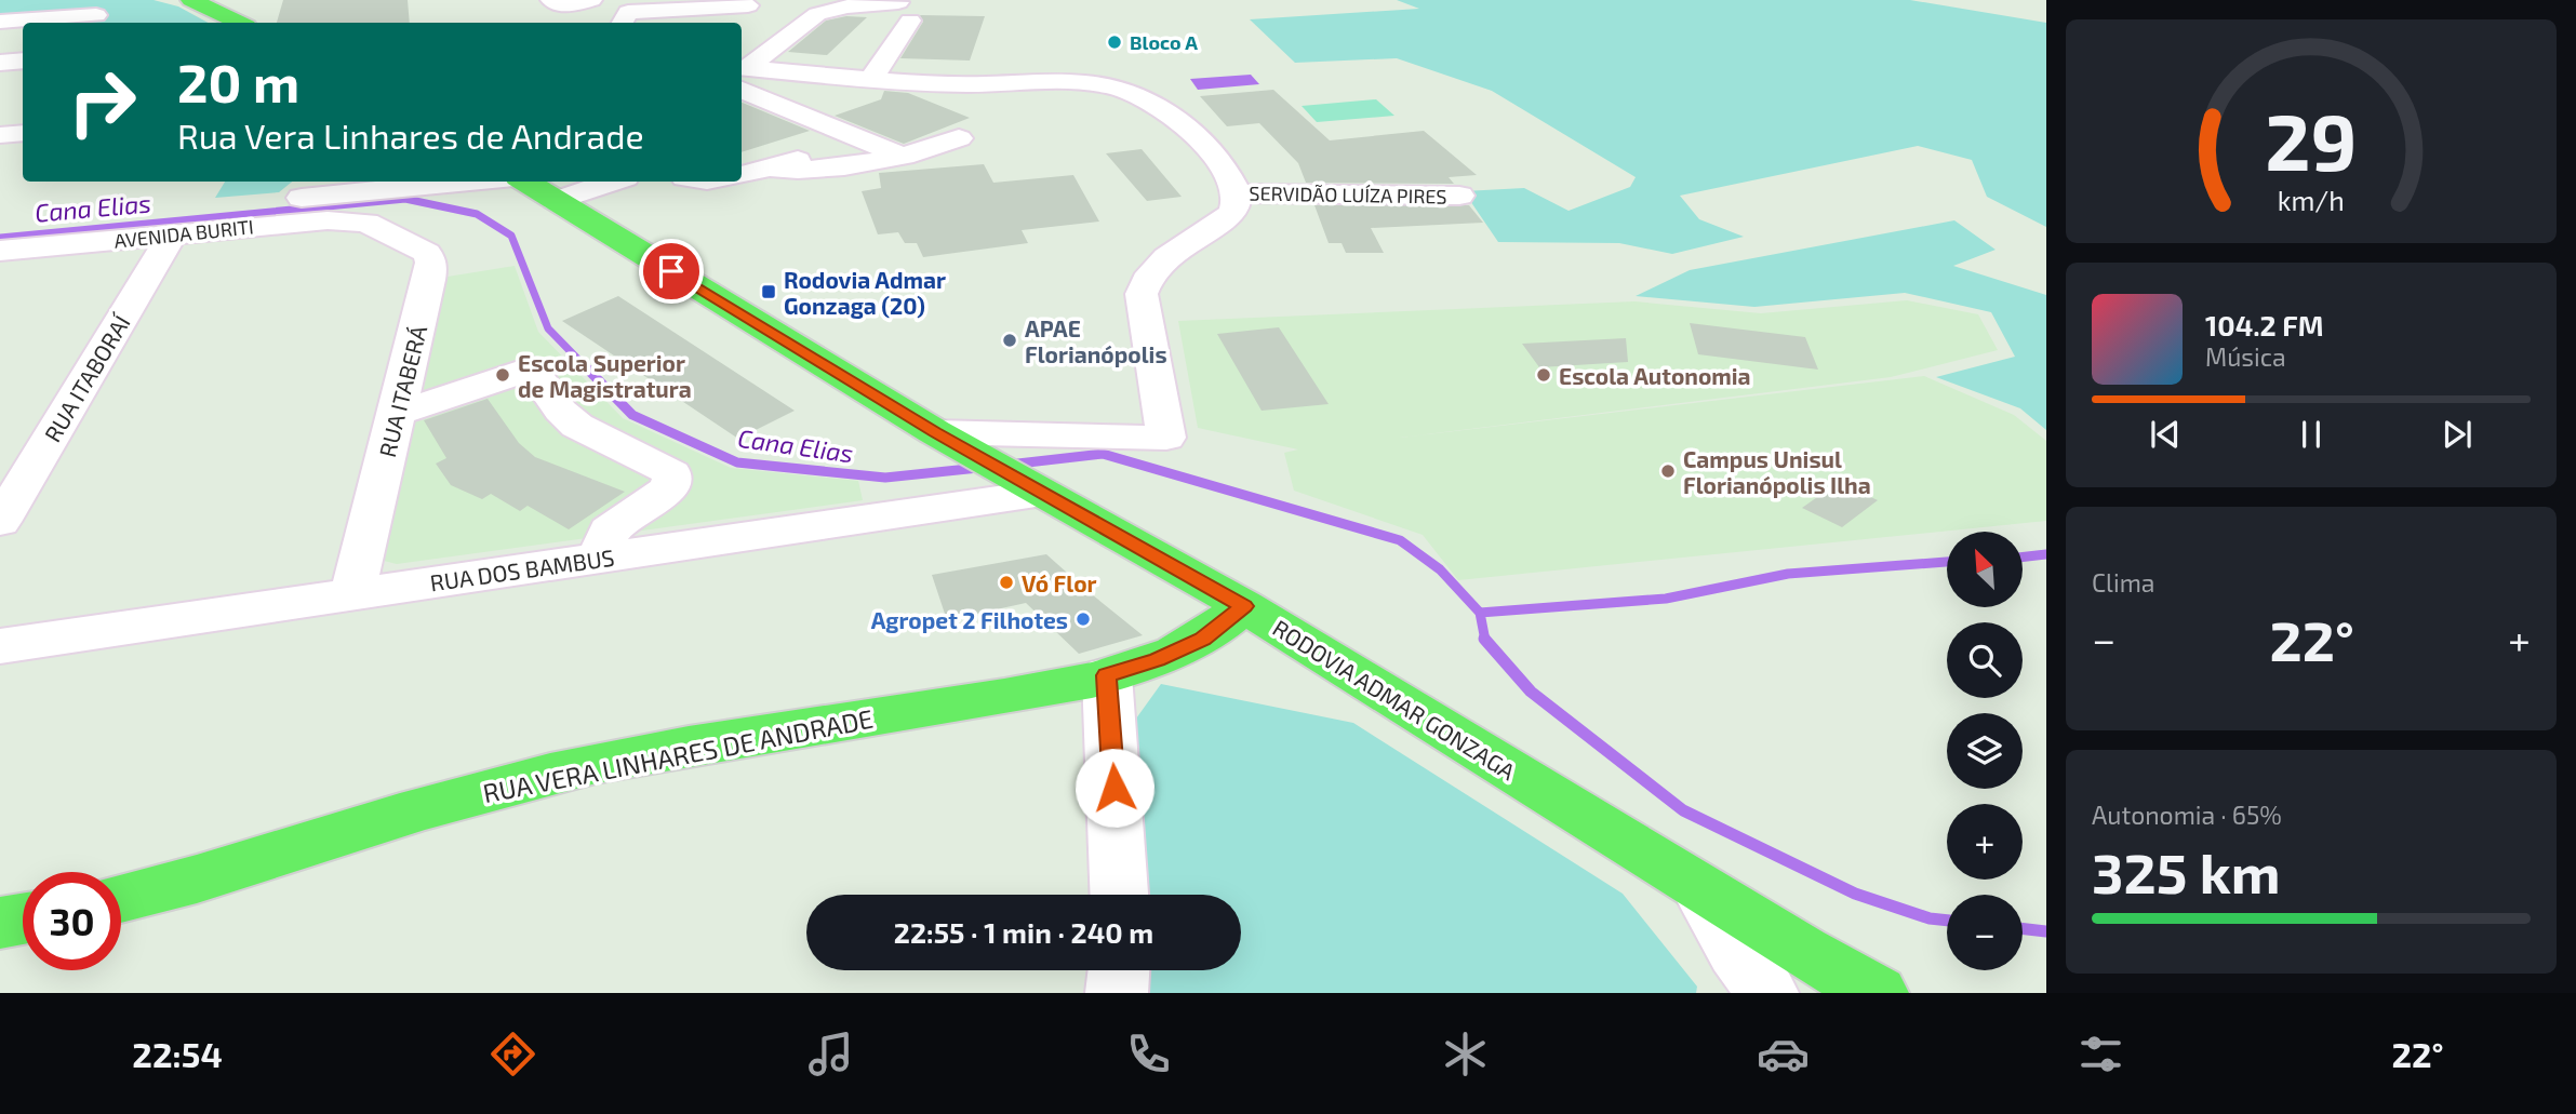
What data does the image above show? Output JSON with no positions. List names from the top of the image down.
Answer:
{
  "streets": {
    "main road": ["RODOVIA ADMAR GONZAGA", "RUA VERA LINHARES DE ANDRADE"],
    "street": [
      "SERVIDÃO LUÍZA PIRES",
      "AVENIDA BURITI",
      "RUA ITABORAÍ",
      "RUA ITABERÁ",
      "RUA DOS BAMBUS"
    ]
  },
  "crossings": [
    ["AVENIDA BURITI", "RUA ITABORAÍ"],
    ["AVENIDA BURITI", "RUA ITABERÁ"],
    ["RUA ITABERÁ", "RUA DOS BAMBUS"],
    ["RUA DOS BAMBUS", "RODOVIA ADMAR GONZAGA"],
    ["RODOVIA ADMAR GONZAGA", "RUA VERA LINHARES DE ANDRADE"]
  ],
  "water": ["Cana Elias"],
  "places": {
    "other": [
      "Bloco A",
      "APAE Florianópolis",
      "Escola Superior de Magistratura",
      "Escola Autonomia",
      "Campus Unisul Florianópolis Ilha",
      "Vó Flor",
      "Agropet 2 Filhotes"
    ],
    "transit": ["Rodovia Admar Gonzaga (20)"]
  },
  "north": "top left",
  "page": {
    "turn": ["20 m", "Rua Vera Linhares de Andrade"],
    "song": ["104.2 FM", "Música"],
    "tile": [
      "Clima",
      ["Autonomia · 65%", "325 km"]
    ],
    "map_buttons": ["+", "−"],
    "heat": ["−", "22°", "+"],
    "limit": "30",
    "trip": "22:55 · 1 min · 240 m",
    "tabs": ["22:54", "22°"],
    "gauge": ["29", "km/h"]
  }
}
